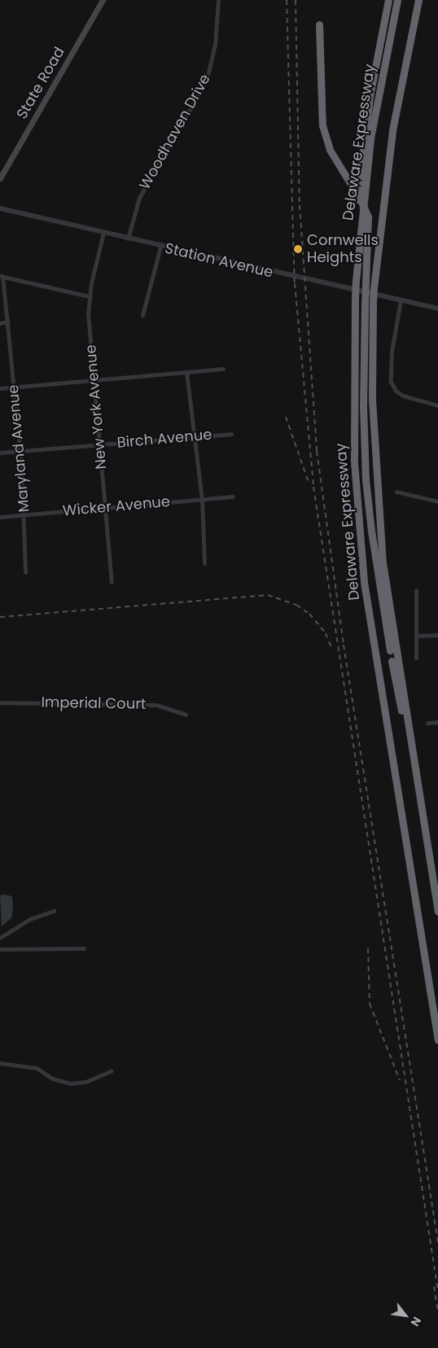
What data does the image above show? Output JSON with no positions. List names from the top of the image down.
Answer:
{
  "streets": {
    "highway": ["Delaware Expressway"],
    "main road": ["State Road"],
    "street": [
      "Woodhaven Drive",
      "Station Avenue",
      "New York Avenue",
      "Birch Avenue",
      "Maryland Avenue",
      "Wicker Avenue",
      "Imperial Court"
    ]
  },
  "crossings": [
    ["Woodhaven Drive", "Station Avenue"],
    ["Station Avenue", "New York Avenue"],
    ["New York Avenue", "Birch Avenue"],
    ["New York Avenue", "Wicker Avenue"],
    ["Birch Avenue", "Maryland Avenue"],
    ["Maryland Avenue", "Wicker Avenue"]
  ],
  "places": ["Cornwells Heights"],
  "north": "bottom right"
}
